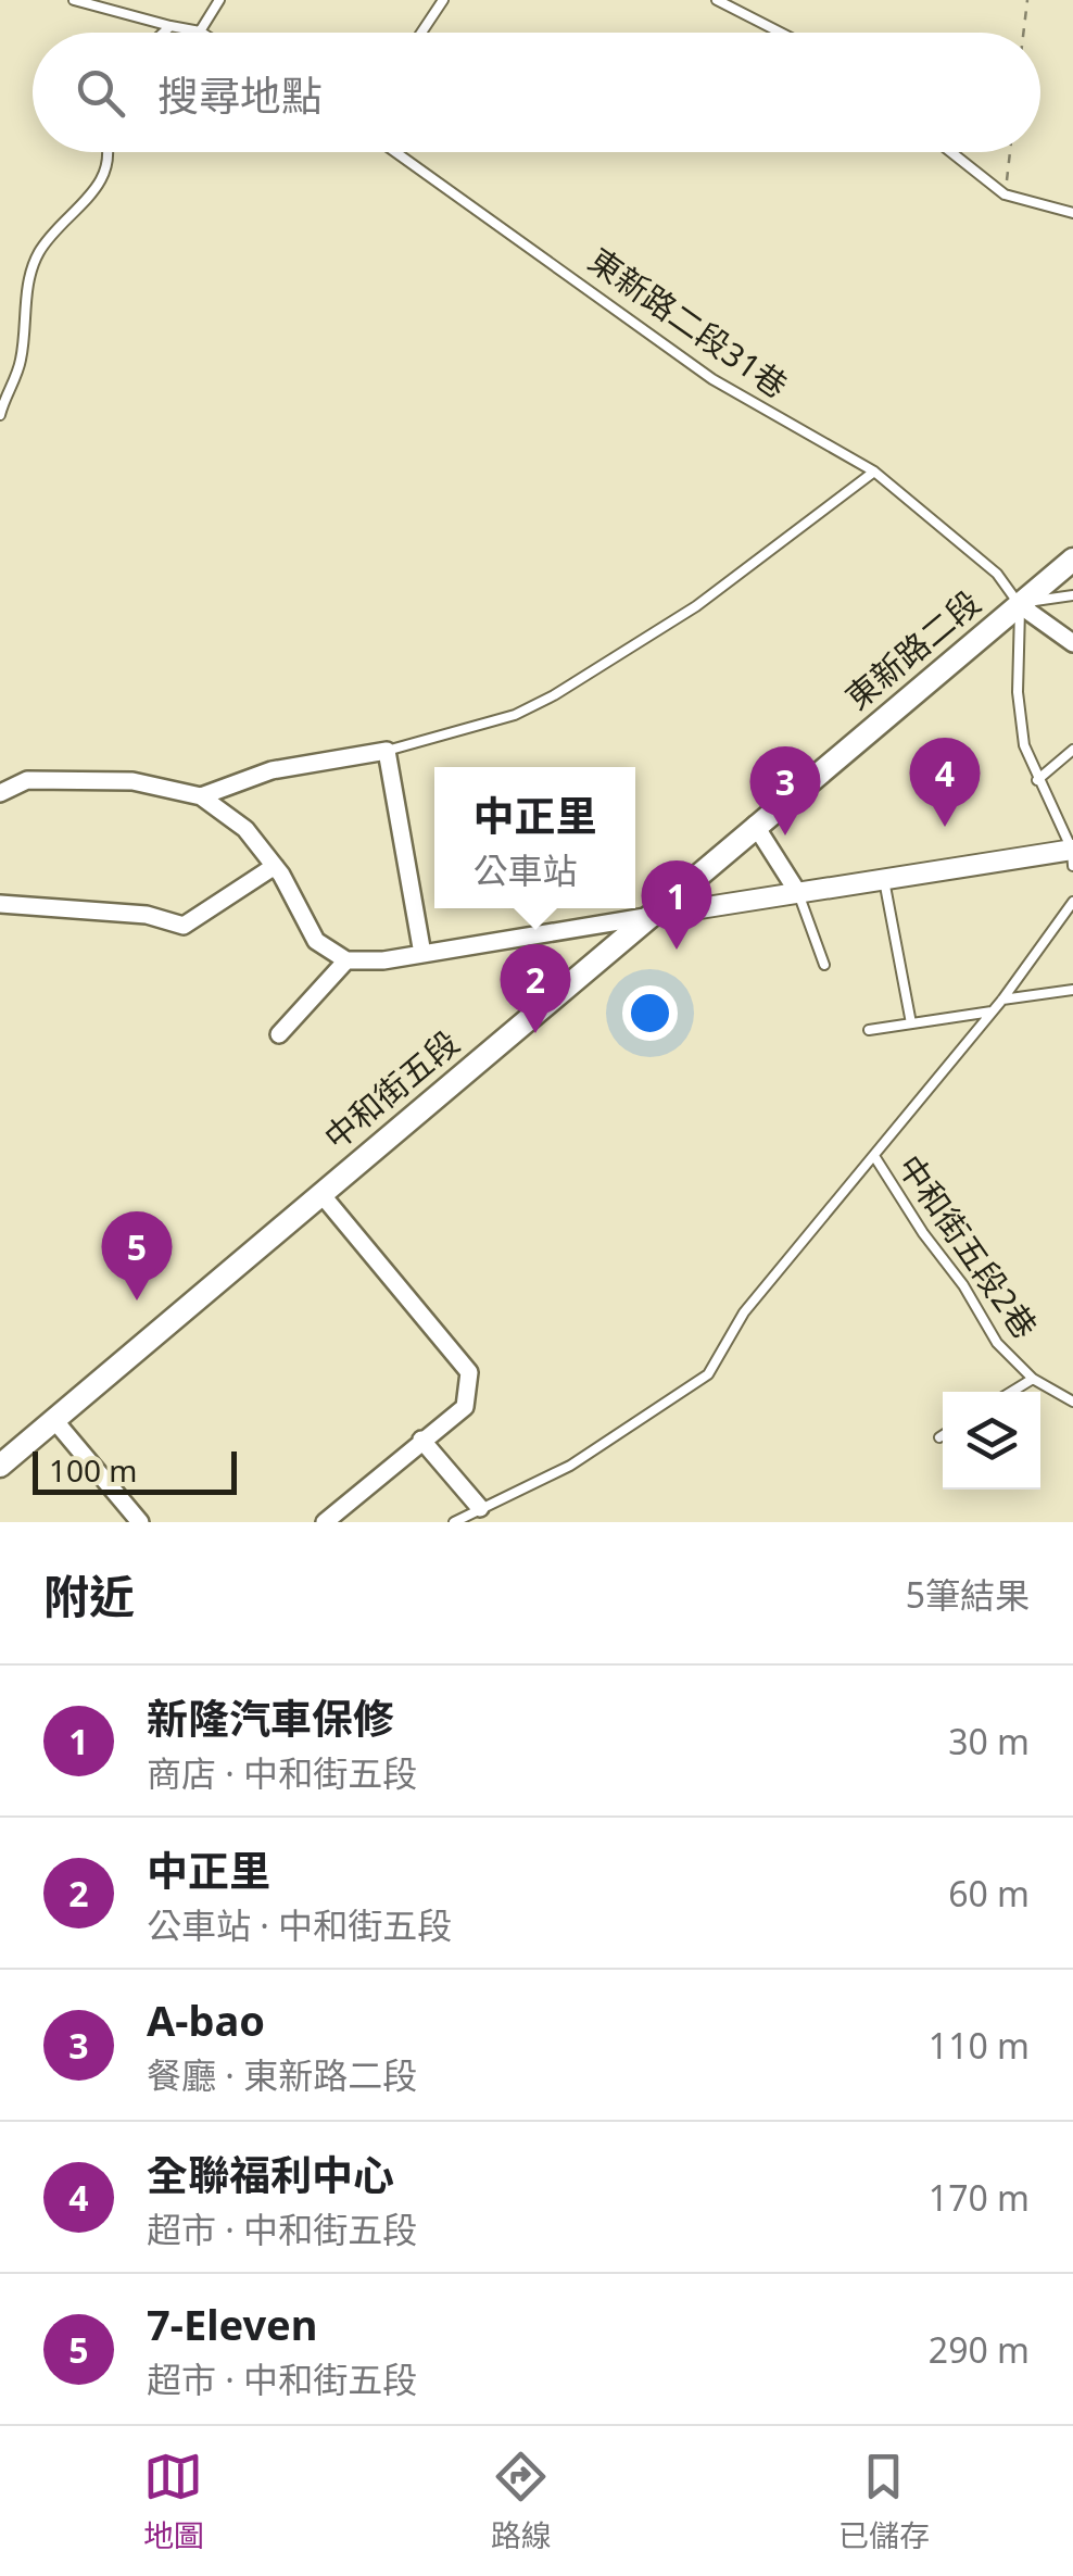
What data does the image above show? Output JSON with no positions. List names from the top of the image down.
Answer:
{
  "streets": {
    "main road": ["東新路二段", "中和街五段"],
    "lane": ["東新路二段31巷", "中和街五段2巷"]
  },
  "crossings": [
    ["東新路二段31巷", "東新路二段"],
    ["東新路二段", "中和街五段"]
  ],
  "scale_bar": "100 m",
  "page": {
    "search": "搜尋地點",
    "pins": [
      "4",
      "3",
      "1",
      "2",
      "5"
    ],
    "popup": ["中正里", "公車站"],
    "scale": "100 m",
    "heading": ["附近", "5筆結果"],
    "list": [
      {
        "mark": "1",
        "name": "新隆汽車保修",
        "note": "商店 · 中和街五段",
        "value": "30 m"
      },
      {
        "mark": "2",
        "name": "中正里",
        "note": "公車站 · 中和街五段",
        "value": "60 m"
      },
      {
        "mark": "3",
        "name": "A-bao",
        "note": "餐廳 · 東新路二段",
        "value": "110 m"
      },
      {
        "mark": "4",
        "name": "全聯福利中心",
        "note": "超市 · 中和街五段",
        "value": "170 m"
      },
      {
        "mark": "5",
        "name": "7-Eleven",
        "note": "超市 · 中和街五段",
        "value": "290 m"
      }
    ],
    "nav": ["地圖", "路線", "已儲存"]
  }
}
